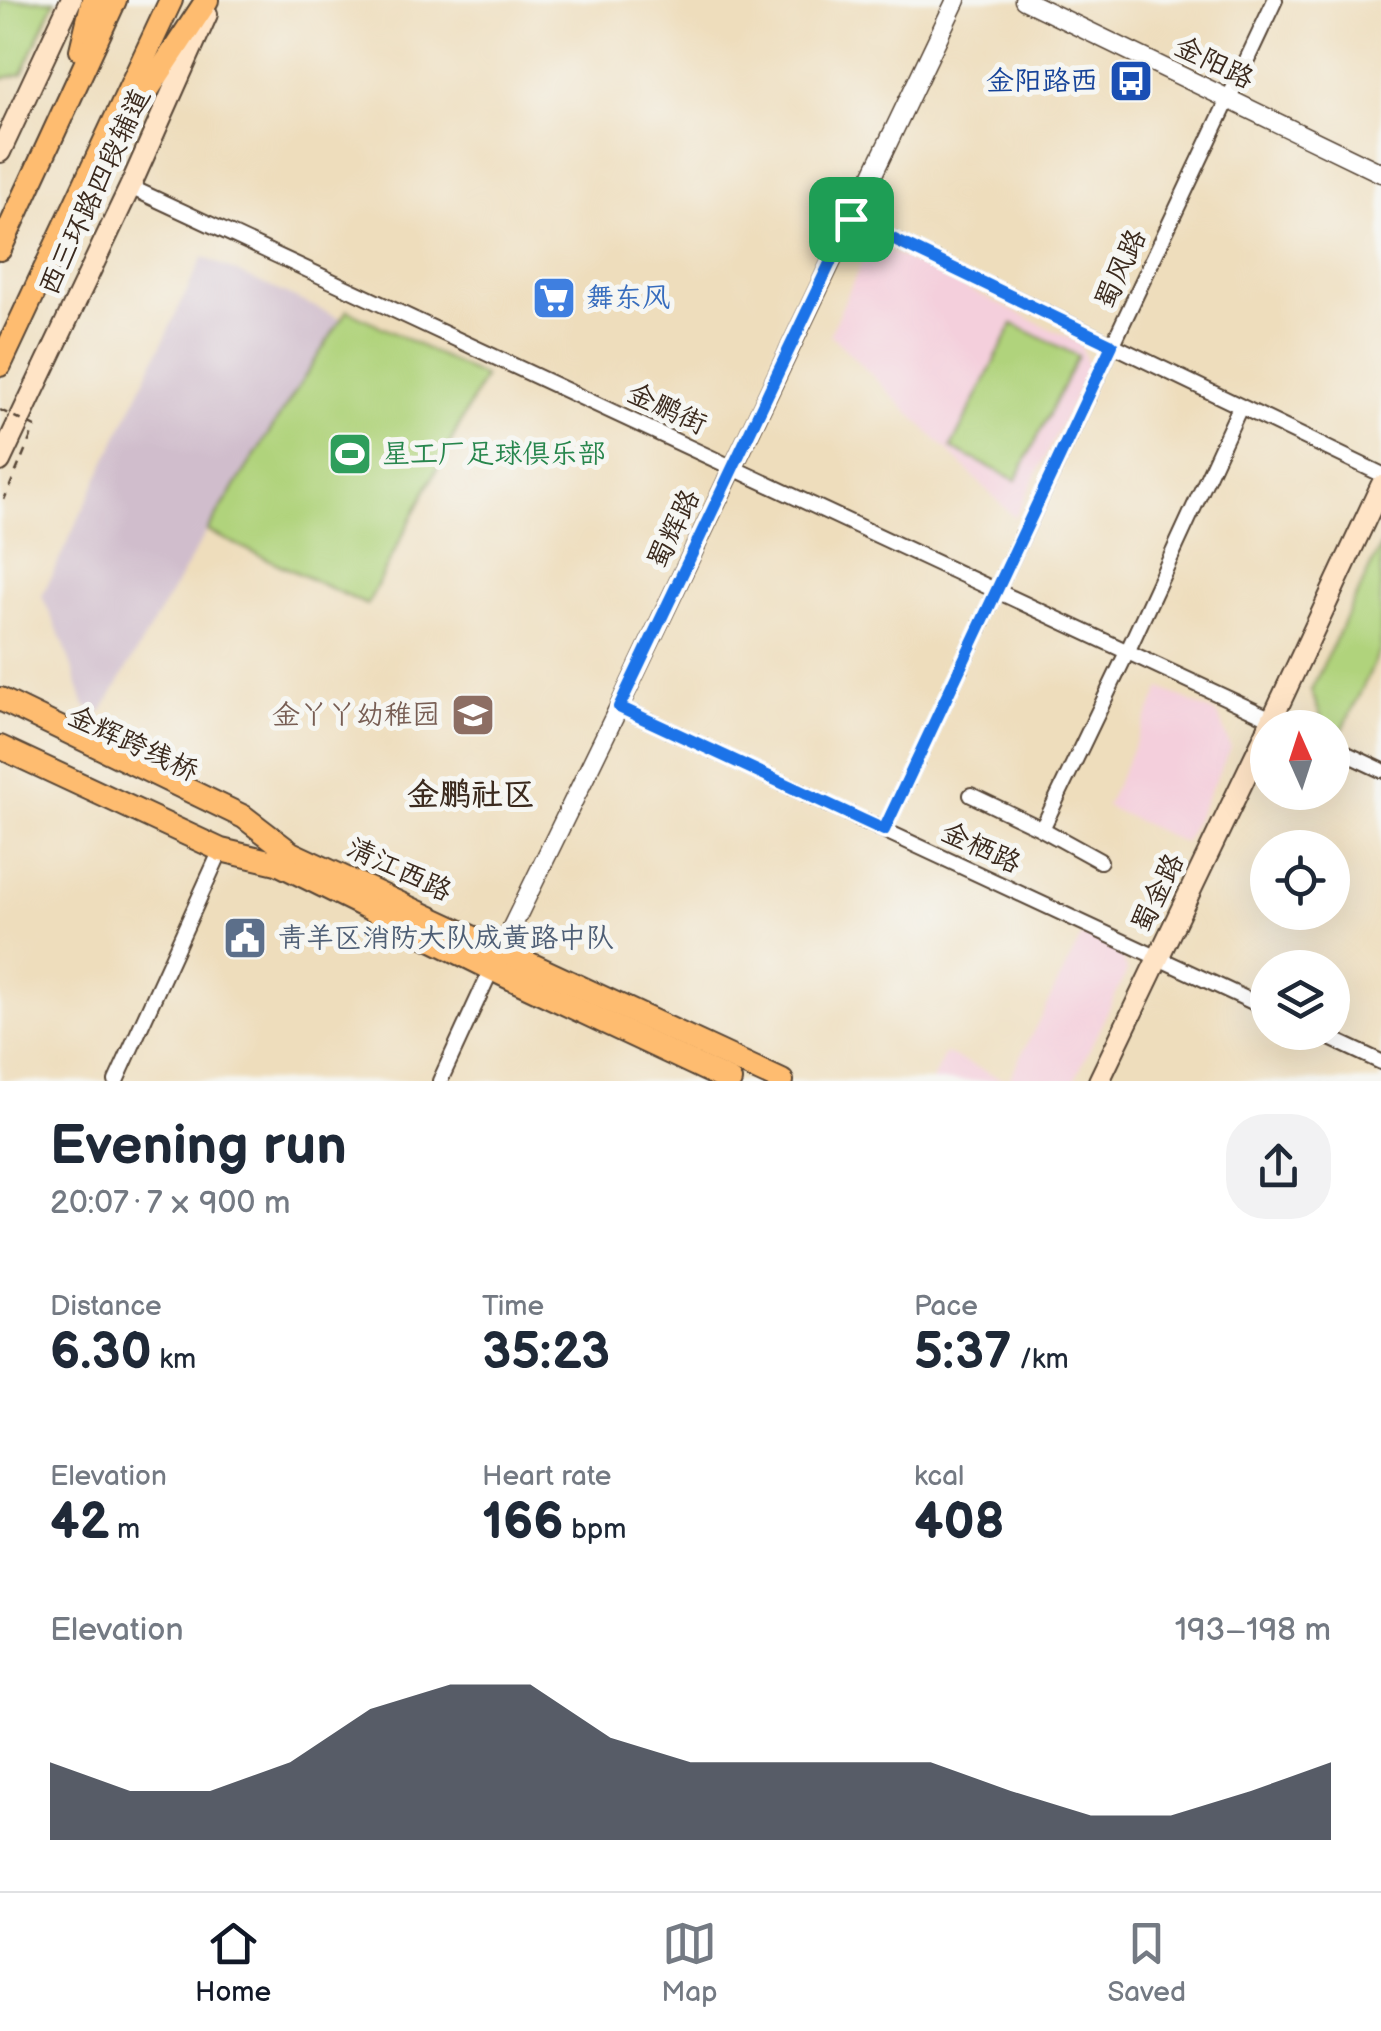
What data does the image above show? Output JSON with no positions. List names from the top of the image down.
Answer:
{
  "streets": {
    "main road": [
      "西三环路四段辅道",
      "金辉跨线桥",
      "清江西路",
      "蜀金路"
    ],
    "street": [
      "金阳路",
      "蜀风路",
      "金鹏街",
      "蜀辉路",
      "金栖路"
    ]
  },
  "crossings": [
    ["金阳路", "蜀风路"],
    ["西三环路四段辅道", "金鹏街"],
    ["蜀风路", "金鹏街"],
    ["蜀风路", "金栖路"],
    ["金鹏街", "蜀辉路"],
    ["蜀辉路", "金栖路"],
    ["蜀辉路", "清江西路"],
    ["金栖路", "蜀金路"]
  ],
  "districts": ["金鹏社区"],
  "places": {
    "bus stop": ["金阳路西"],
    "supermarket": ["舞东风"],
    "sports": ["星工厂足球俱乐部"],
    "school or university": ["金丫丫幼稚园"],
    "public building": ["青羊区消防大队成黄路中队"]
  },
  "north": "top",
  "page": {
    "heading": ["Evening run", "20:07 · 7 × 900 m"],
    "stats": [
      ["Distance", "6.30 km"],
      ["Time", "35:23"],
      ["Pace", "5:37 /km"],
      ["Elevation", "42 m"],
      ["Heart rate", "166 bpm"],
      ["kcal", "408"]
    ],
    "chart": ["Elevation", "193–198 m"],
    "tabs": ["Home", "Map", "Saved"]
  }
}
